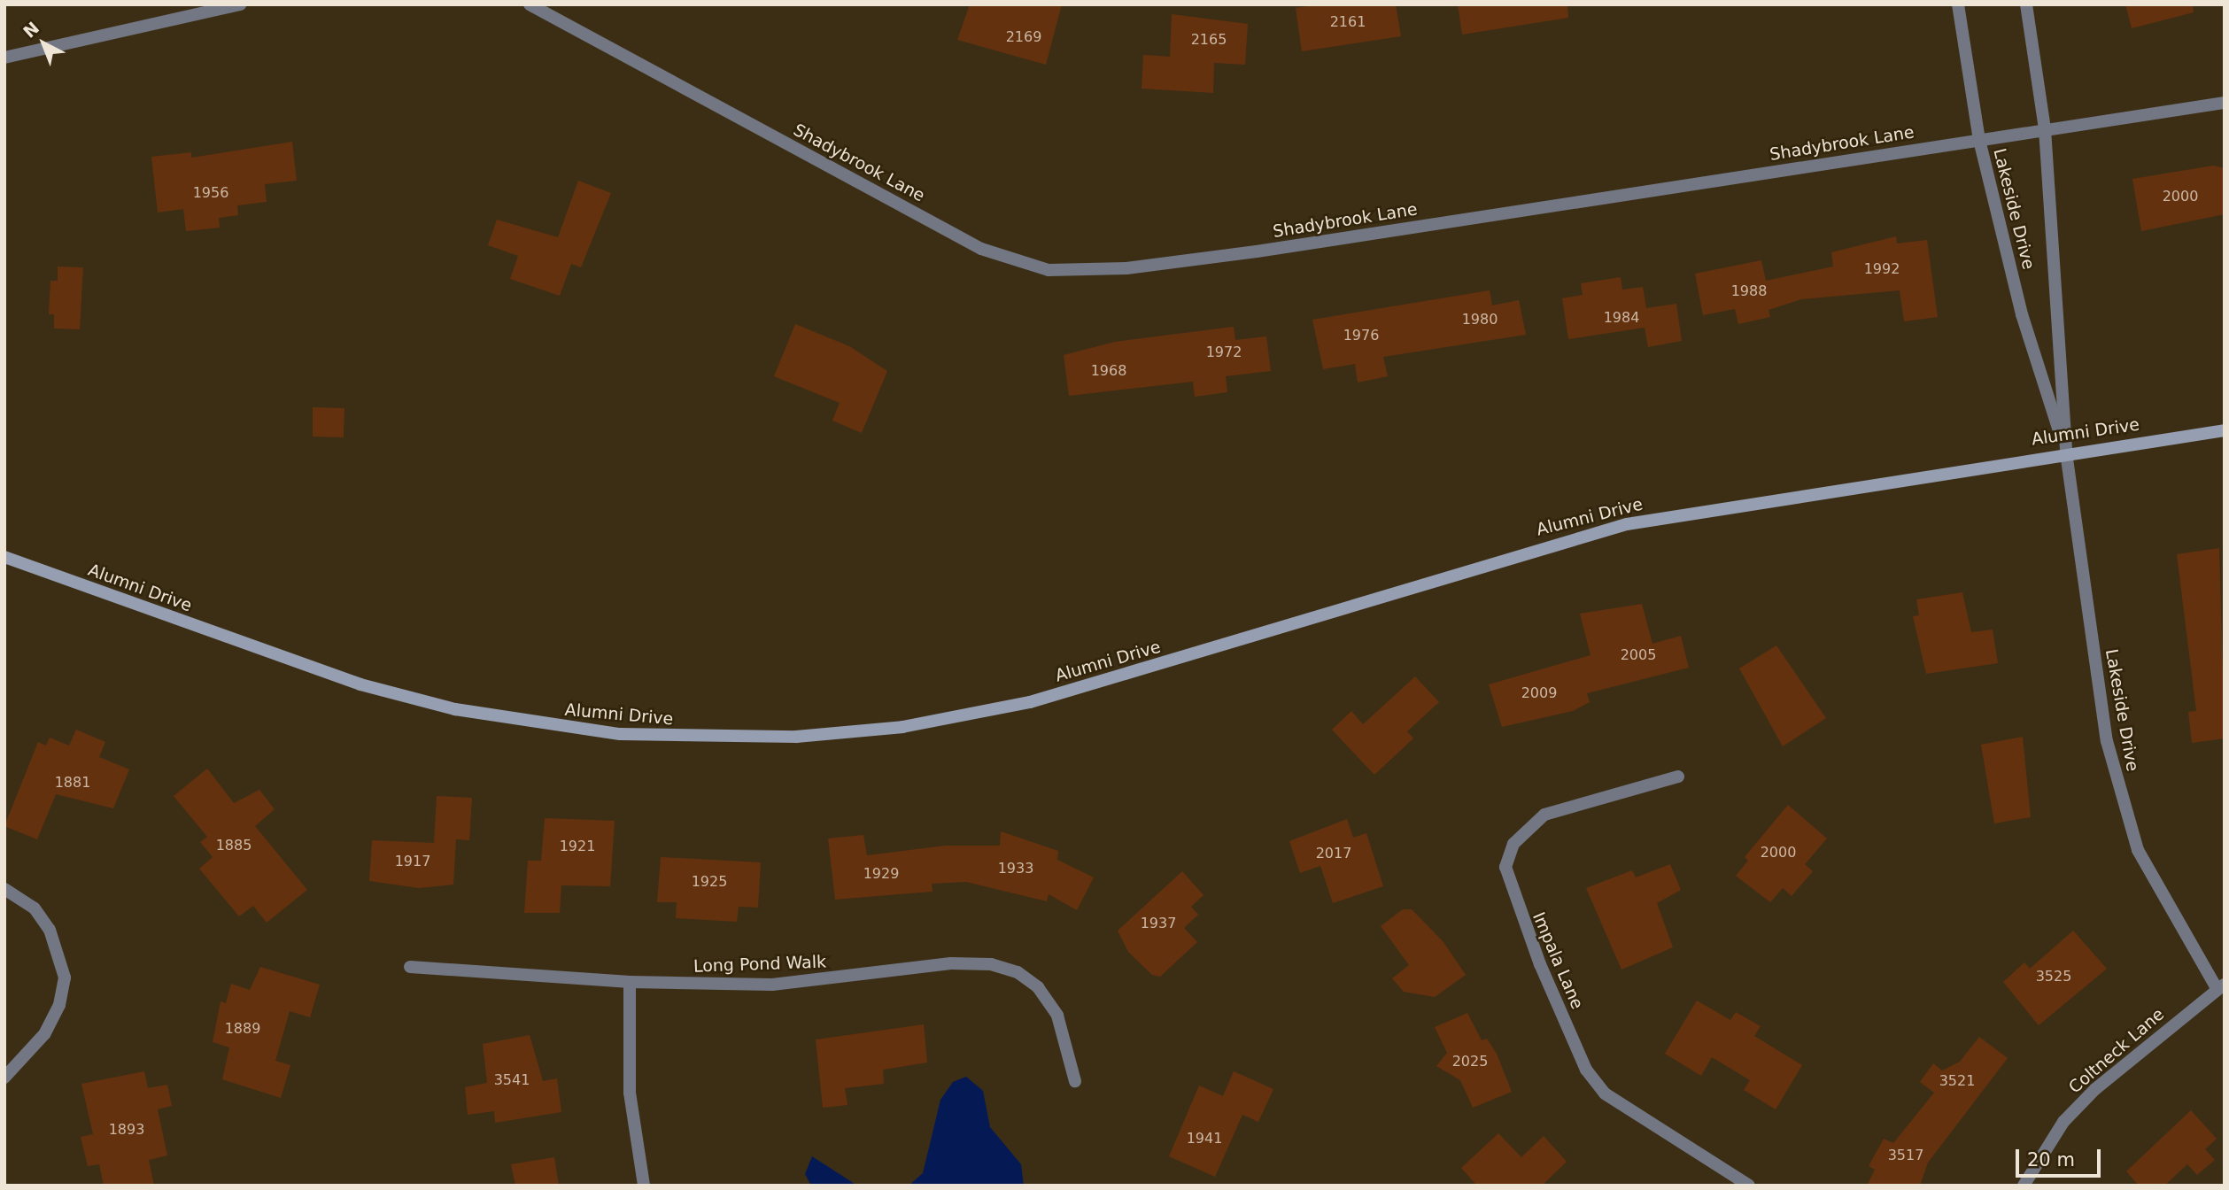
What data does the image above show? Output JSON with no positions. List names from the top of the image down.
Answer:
{
  "streets": {
    "main road": ["Alumni Drive"],
    "street": [
      "Shadybrook Lane",
      "Lakeside Drive",
      "Impala Lane",
      "Long Pond Walk",
      "Coltneck Lane"
    ]
  },
  "crossings": [
    ["Shadybrook Lane", "Lakeside Drive"],
    ["Lakeside Drive", "Alumni Drive"],
    ["Lakeside Drive", "Coltneck Lane"]
  ],
  "house_numbers": [
    "2161",
    "2169",
    "2165",
    "1956",
    "2000",
    "1992",
    "1988",
    "1984",
    "1980",
    "1976",
    "1972",
    "1968",
    "2005",
    "2009",
    "1881",
    "1885",
    "1921",
    "2000",
    "2017",
    "1917",
    "1933",
    "1929",
    "1925",
    "1937",
    "3525",
    "1889",
    "2025",
    "3541",
    "3521",
    "1893",
    "1941",
    "3517"
  ],
  "scale_bar": "20 m",
  "north": "top left"
}
